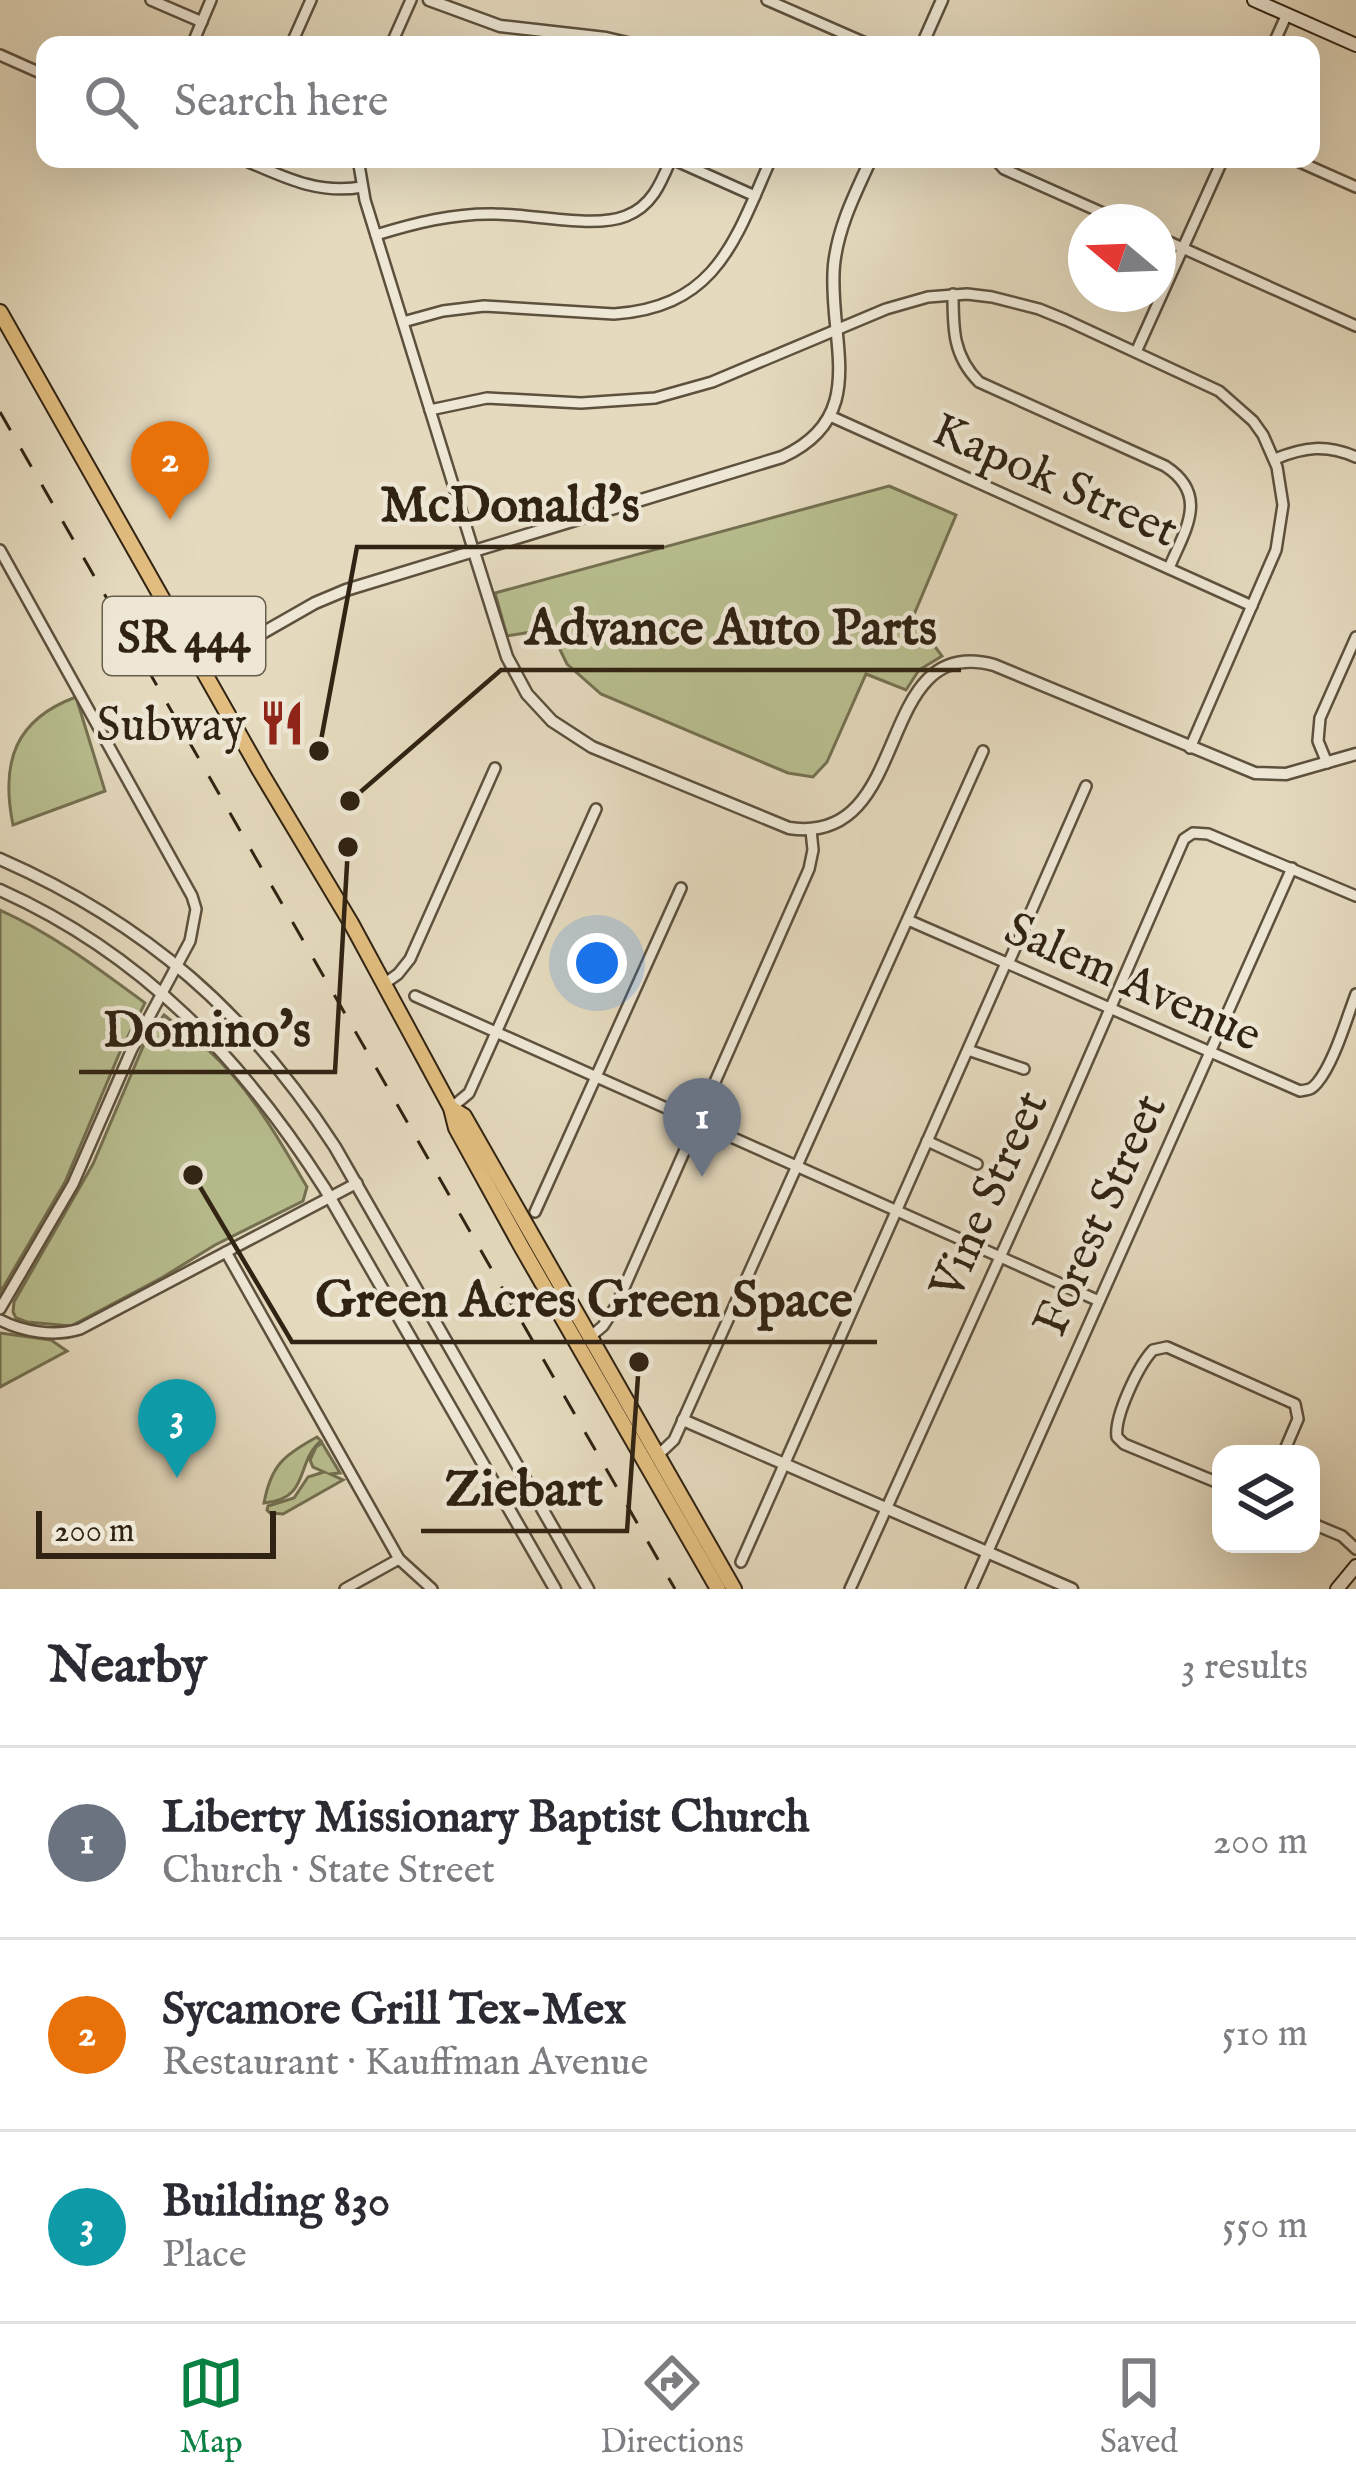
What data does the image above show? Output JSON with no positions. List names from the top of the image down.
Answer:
{
  "streets": {
    "main road": ["SR 444"],
    "street": [
      "Kapok Street",
      "Salem Avenue",
      "Vine Street",
      "Forest Street"
    ]
  },
  "crossings": [
    ["Salem Avenue", "Vine Street"],
    ["Salem Avenue", "Forest Street"],
    ["Vine Street", "Forest Street"]
  ],
  "places": {
    "restaurant": ["Subway"],
    "other": [
      "McDonald's",
      "Advance Auto Parts",
      "Domino's",
      "Green Acres Green Space",
      "Ziebart"
    ]
  },
  "scale_bar": "200 m",
  "north": "left",
  "page": {
    "search": "Search here",
    "pins": ["2", "1", "3"],
    "scale": "200 m",
    "heading": ["Nearby", "3 results"],
    "list": [
      {
        "mark": "1",
        "name": "Liberty Missionary Baptist Church",
        "note": "Church · State Street",
        "value": "200 m"
      },
      {
        "mark": "2",
        "name": "Sycamore Grill Tex-Mex",
        "note": "Restaurant · Kauffman Avenue",
        "value": "510 m"
      },
      {
        "mark": "3",
        "name": "Building 830",
        "note": "Place",
        "value": "550 m"
      }
    ],
    "nav": ["Map", "Directions", "Saved"]
  }
}
